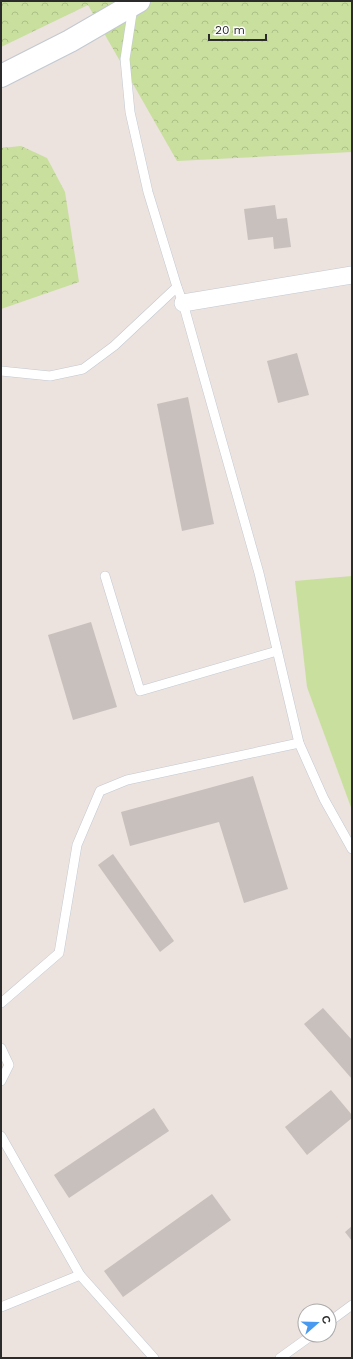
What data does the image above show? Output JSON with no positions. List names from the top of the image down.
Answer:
{
  "scale_bar": "20 m",
  "north": "right"
}
